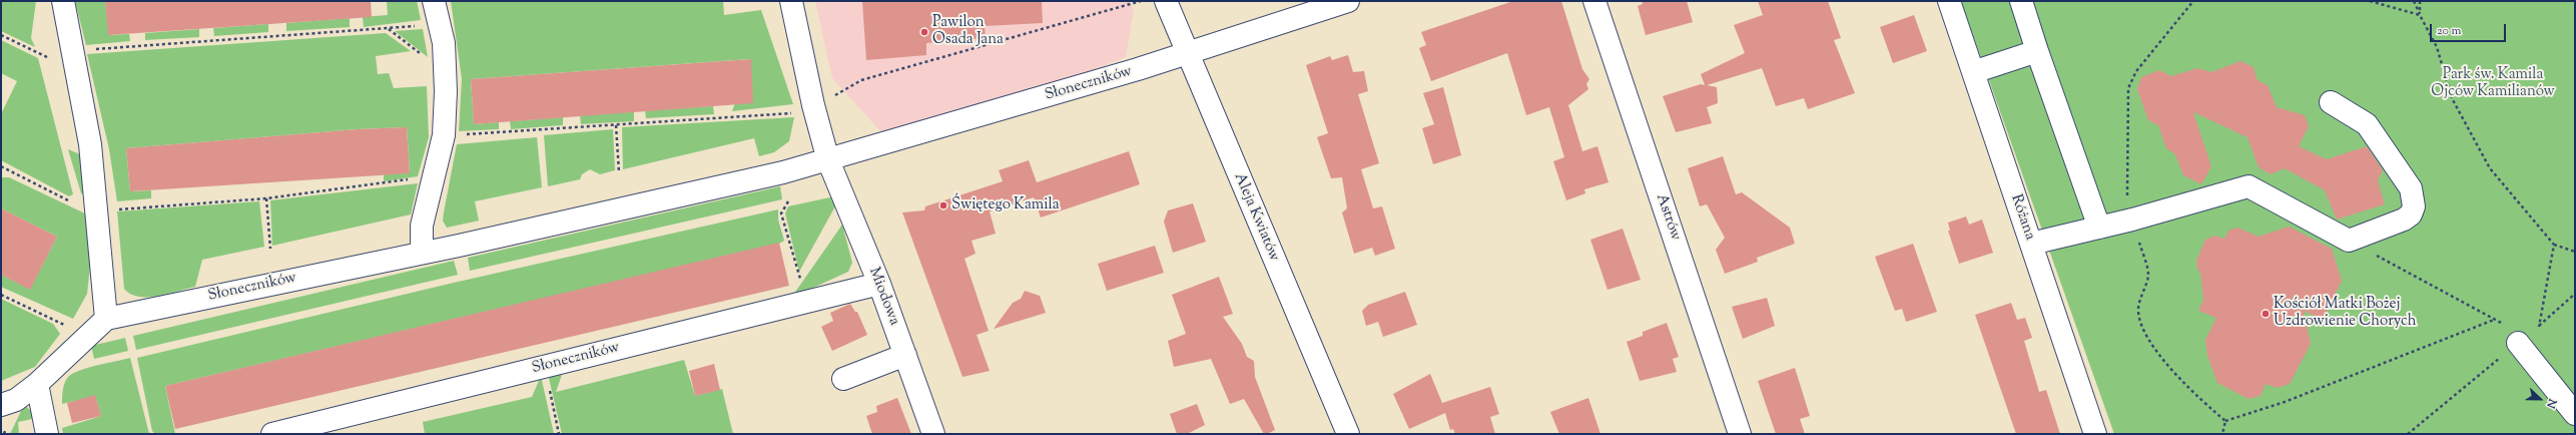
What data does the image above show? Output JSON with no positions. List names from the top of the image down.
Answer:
{
  "streets": {
    "street": [
      "Słoneczników",
      "Aleja Kwiatów",
      "Astrów",
      "Różana",
      "Miodowa"
    ]
  },
  "crossings": [
    ["Słoneczników", "Aleja Kwiatów"],
    ["Słoneczników", "Miodowa"]
  ],
  "parks": ["Park św. Kamila Ojców Kamilianów"],
  "places": ["Pawilon Osada Jana", "Świętego Kamila", "Kościół Matki Bożej Uzdrowienie Chorych"],
  "scale_bar": "20 m",
  "north": "right"
}
